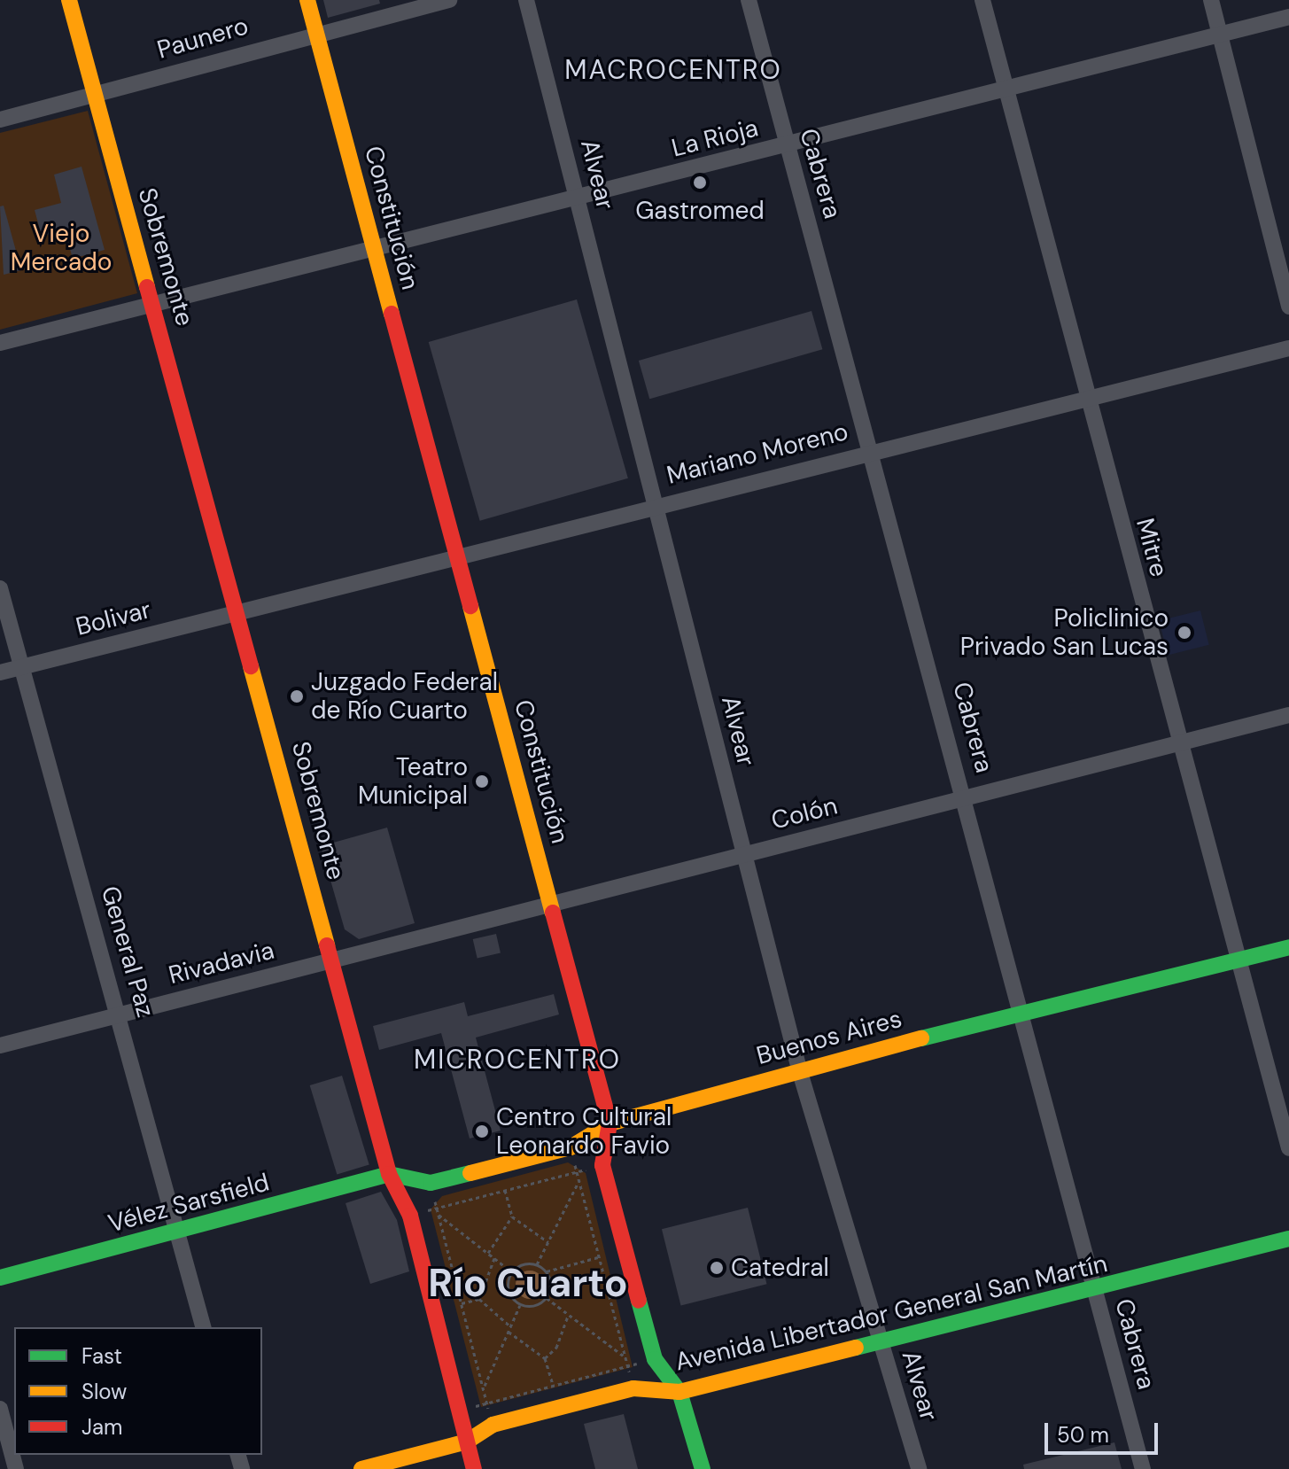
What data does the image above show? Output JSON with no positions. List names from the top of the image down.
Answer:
{
  "streets": {
    "main road": [
      "Constitución",
      "Sobremonte",
      "Buenos Aires",
      "Vélez Sarsfield",
      "Avenida Libertador General San Martín"
    ],
    "street": [
      "Paunero",
      "La Rioja",
      "Cabrera",
      "Alvear",
      "Mariano Moreno",
      "Mitre",
      "Bolivar",
      "Colón",
      "General Paz",
      "Rivadavia"
    ]
  },
  "crossings": [
    ["Paunero", "Constitución"],
    ["Paunero", "Sobremonte"],
    ["La Rioja", "Cabrera"],
    ["La Rioja", "Alvear"],
    ["La Rioja", "Constitución"],
    ["La Rioja", "Sobremonte"],
    ["La Rioja", "Mitre"],
    ["Cabrera", "Mariano Moreno"],
    ["Cabrera", "Colón"],
    ["Cabrera", "Buenos Aires"],
    ["Cabrera", "Avenida Libertador General San Martín"],
    ["Alvear", "Mariano Moreno"],
    ["Alvear", "Colón"],
    ["Alvear", "Buenos Aires"],
    ["Alvear", "Avenida Libertador General San Martín"],
    ["Constitución", "Mariano Moreno"],
    ["Constitución", "Colón"],
    ["Constitución", "Buenos Aires"],
    ["Constitución", "Avenida Libertador General San Martín"],
    ["Sobremonte", "Mariano Moreno"],
    ["Sobremonte", "Bolivar"],
    ["Sobremonte", "Colón"],
    ["Sobremonte", "Rivadavia"],
    ["Sobremonte", "Buenos Aires"],
    ["Sobremonte", "Vélez Sarsfield"],
    ["Sobremonte", "Avenida Libertador General San Martín"],
    ["Mariano Moreno", "Mitre"],
    ["Mariano Moreno", "Bolivar"],
    ["Mitre", "Colón"],
    ["Mitre", "Buenos Aires"],
    ["Bolivar", "General Paz"],
    ["Colón", "Rivadavia"],
    ["General Paz", "Rivadavia"],
    ["General Paz", "Vélez Sarsfield"],
    ["Buenos Aires", "Vélez Sarsfield"]
  ],
  "districts": ["MACROCENTRO", "MICROCENTRO", "Río Cuarto"],
  "parks": ["Viejo Mercado"],
  "places": [
    "Gastromed",
    "Policlinico Privado San Lucas",
    "Juzgado Federal de Río Cuarto",
    "Teatro Municipal",
    "Centro Cultural Leonardo Favio",
    "Catedral"
  ],
  "legend": ["Fast", "Slow", "Jam"],
  "scale_bar": "50 m"
}
